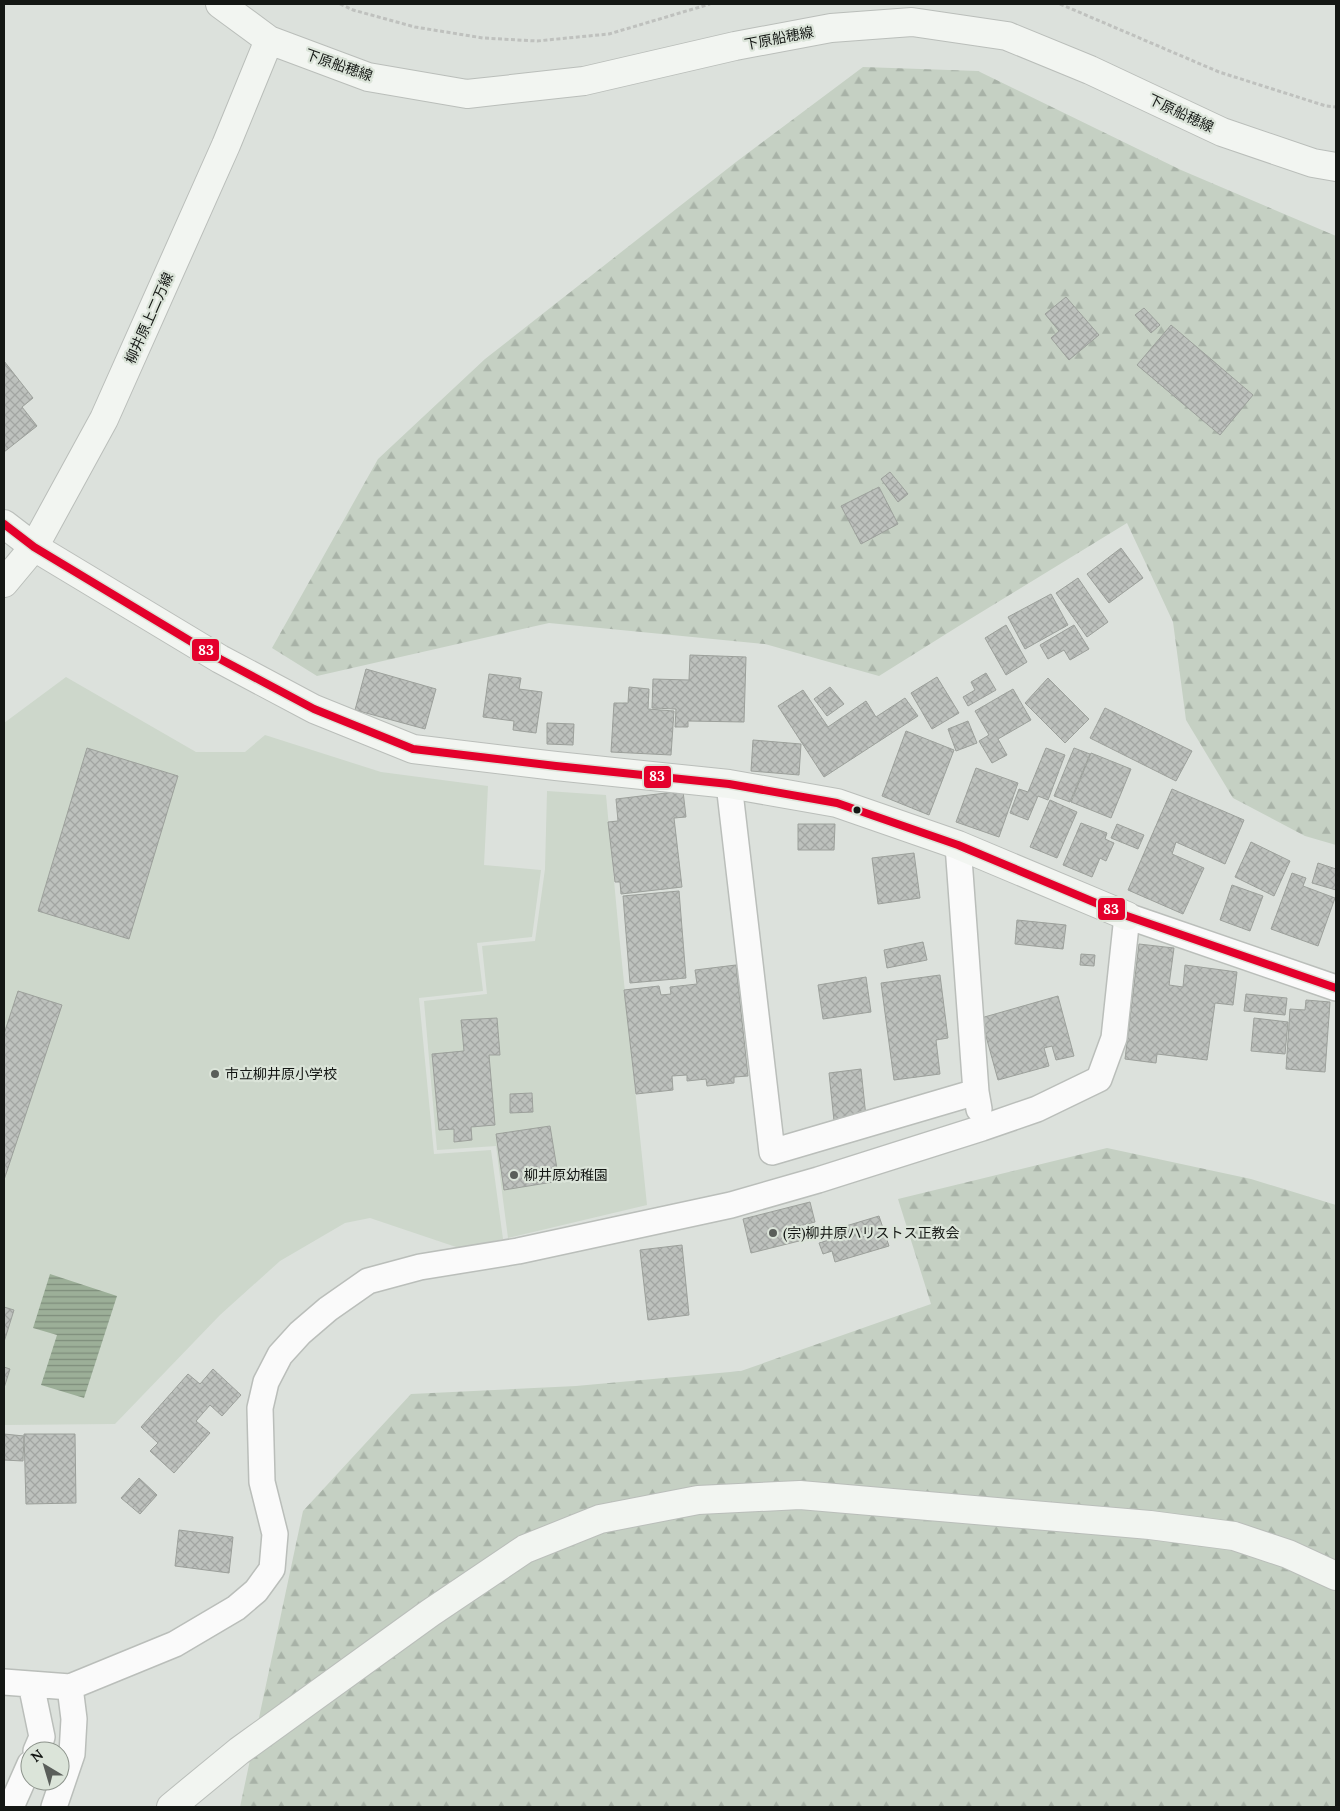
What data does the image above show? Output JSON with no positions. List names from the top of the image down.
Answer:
{
  "streets": {
    "street": ["下原船穂線", "柳井原上二万線"]
  },
  "crossings": [
    ["下原船穂線", "柳井原上二万線"]
  ],
  "places": ["市立柳井原小学校", "柳井原幼稚園", "(宗)柳井原ハリストス正教会"],
  "lines": ["transit line 83"],
  "north": "top left"
}
